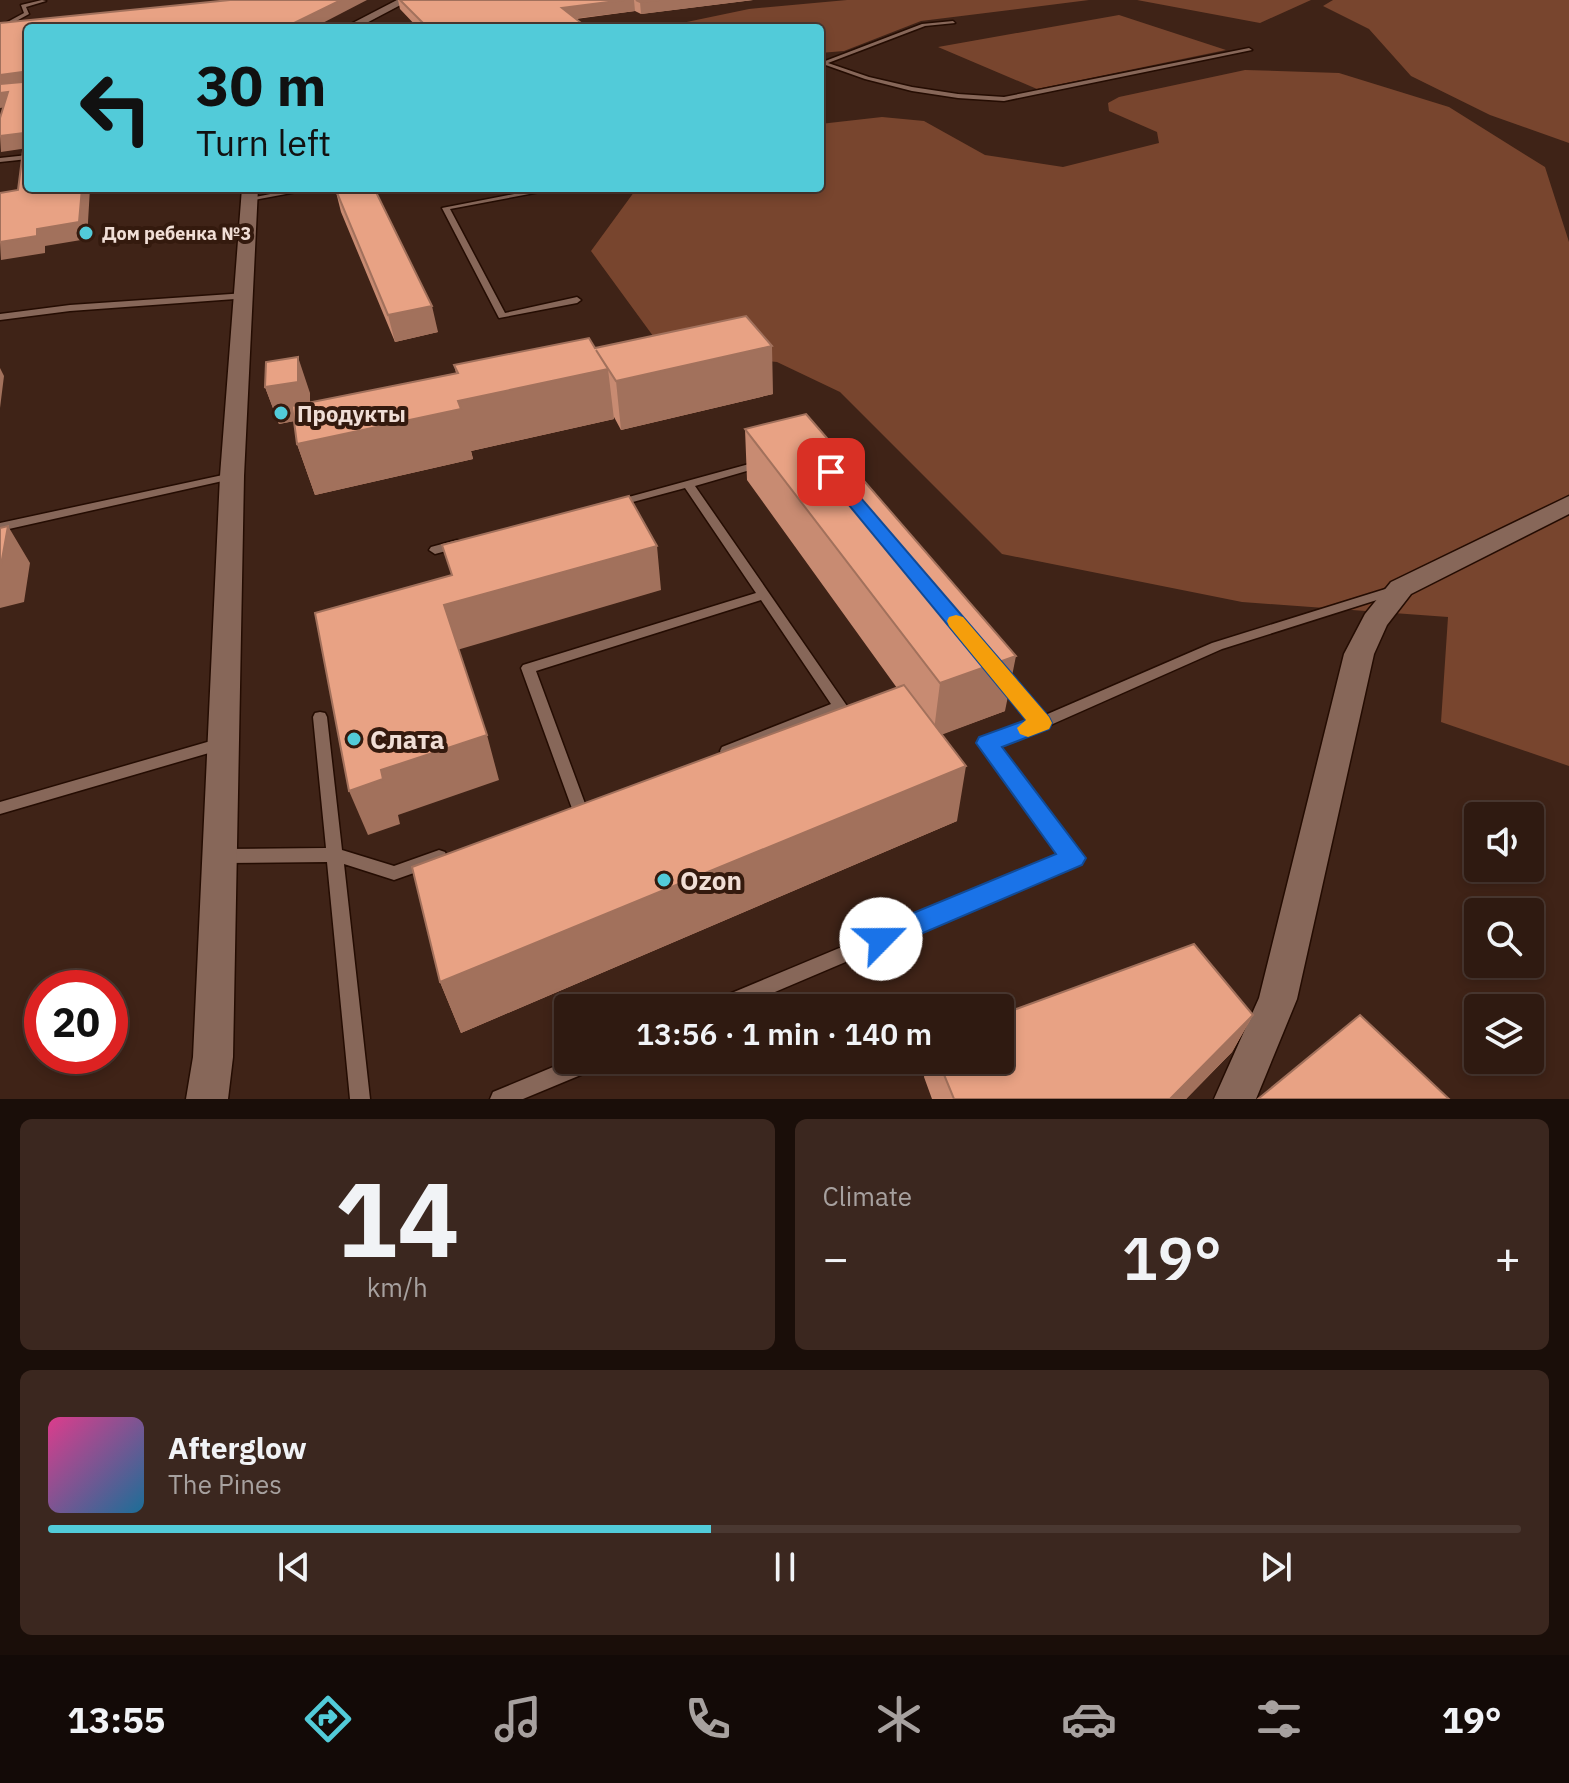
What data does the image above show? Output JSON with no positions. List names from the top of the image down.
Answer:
{
  "places": [
    "Дом ребенка №3",
    "Продукты",
    "Слата",
    "Ozon"
  ],
  "page": {
    "turn": ["30 m", "Turn left"],
    "limit": "20",
    "trip": "13:56 · 1 min · 140 m",
    "tile": [
      ["14", "km/h"],
      "Climate"
    ],
    "heat": ["−", "19°", "+"],
    "song": ["Afterglow", "The Pines"],
    "tabs": ["13:55", "19°"]
  }
}
